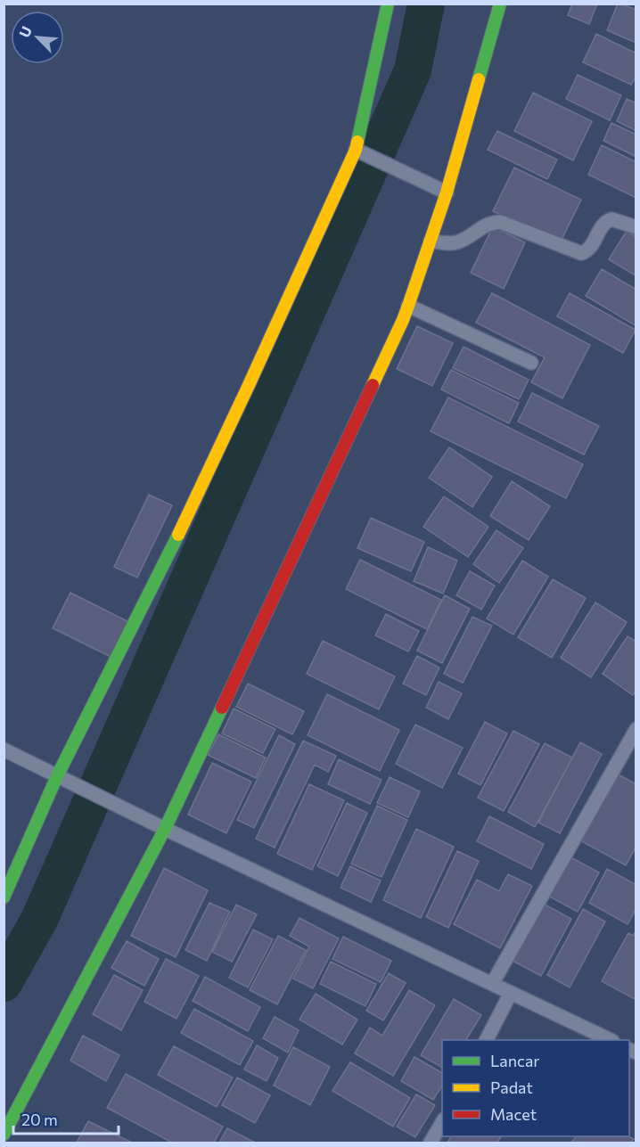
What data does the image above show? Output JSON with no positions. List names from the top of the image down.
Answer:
{
  "legend": ["Lancar", "Padat", "Macet"],
  "scale_bar": "20 m",
  "north": "top left"
}
